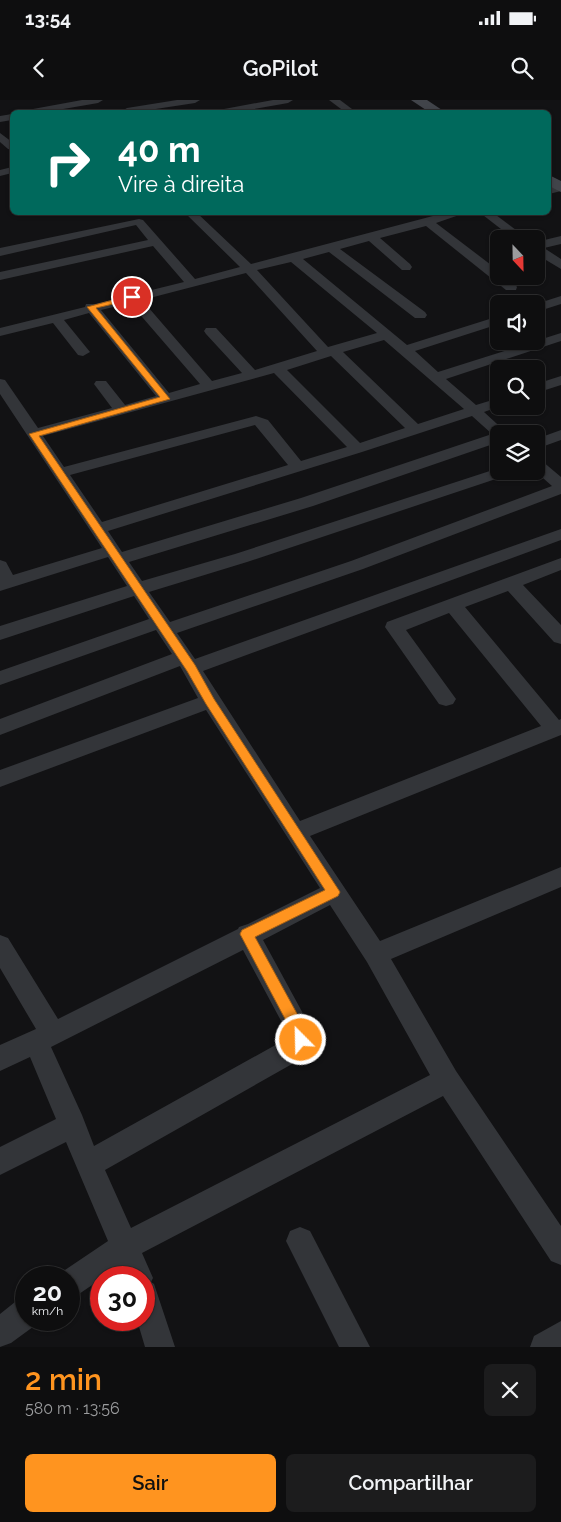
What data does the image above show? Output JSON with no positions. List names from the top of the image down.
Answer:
{
  "north": "bottom",
  "page": {
    "status": "13:54",
    "header": "GoPilot",
    "turn": ["40 m", "Vire à direita"],
    "speed": "20 km/h",
    "limit": "30",
    "heading": ["2 min", "580 m · 13:56"],
    "buttons": ["Sair", "Compartilhar"]
  }
}
